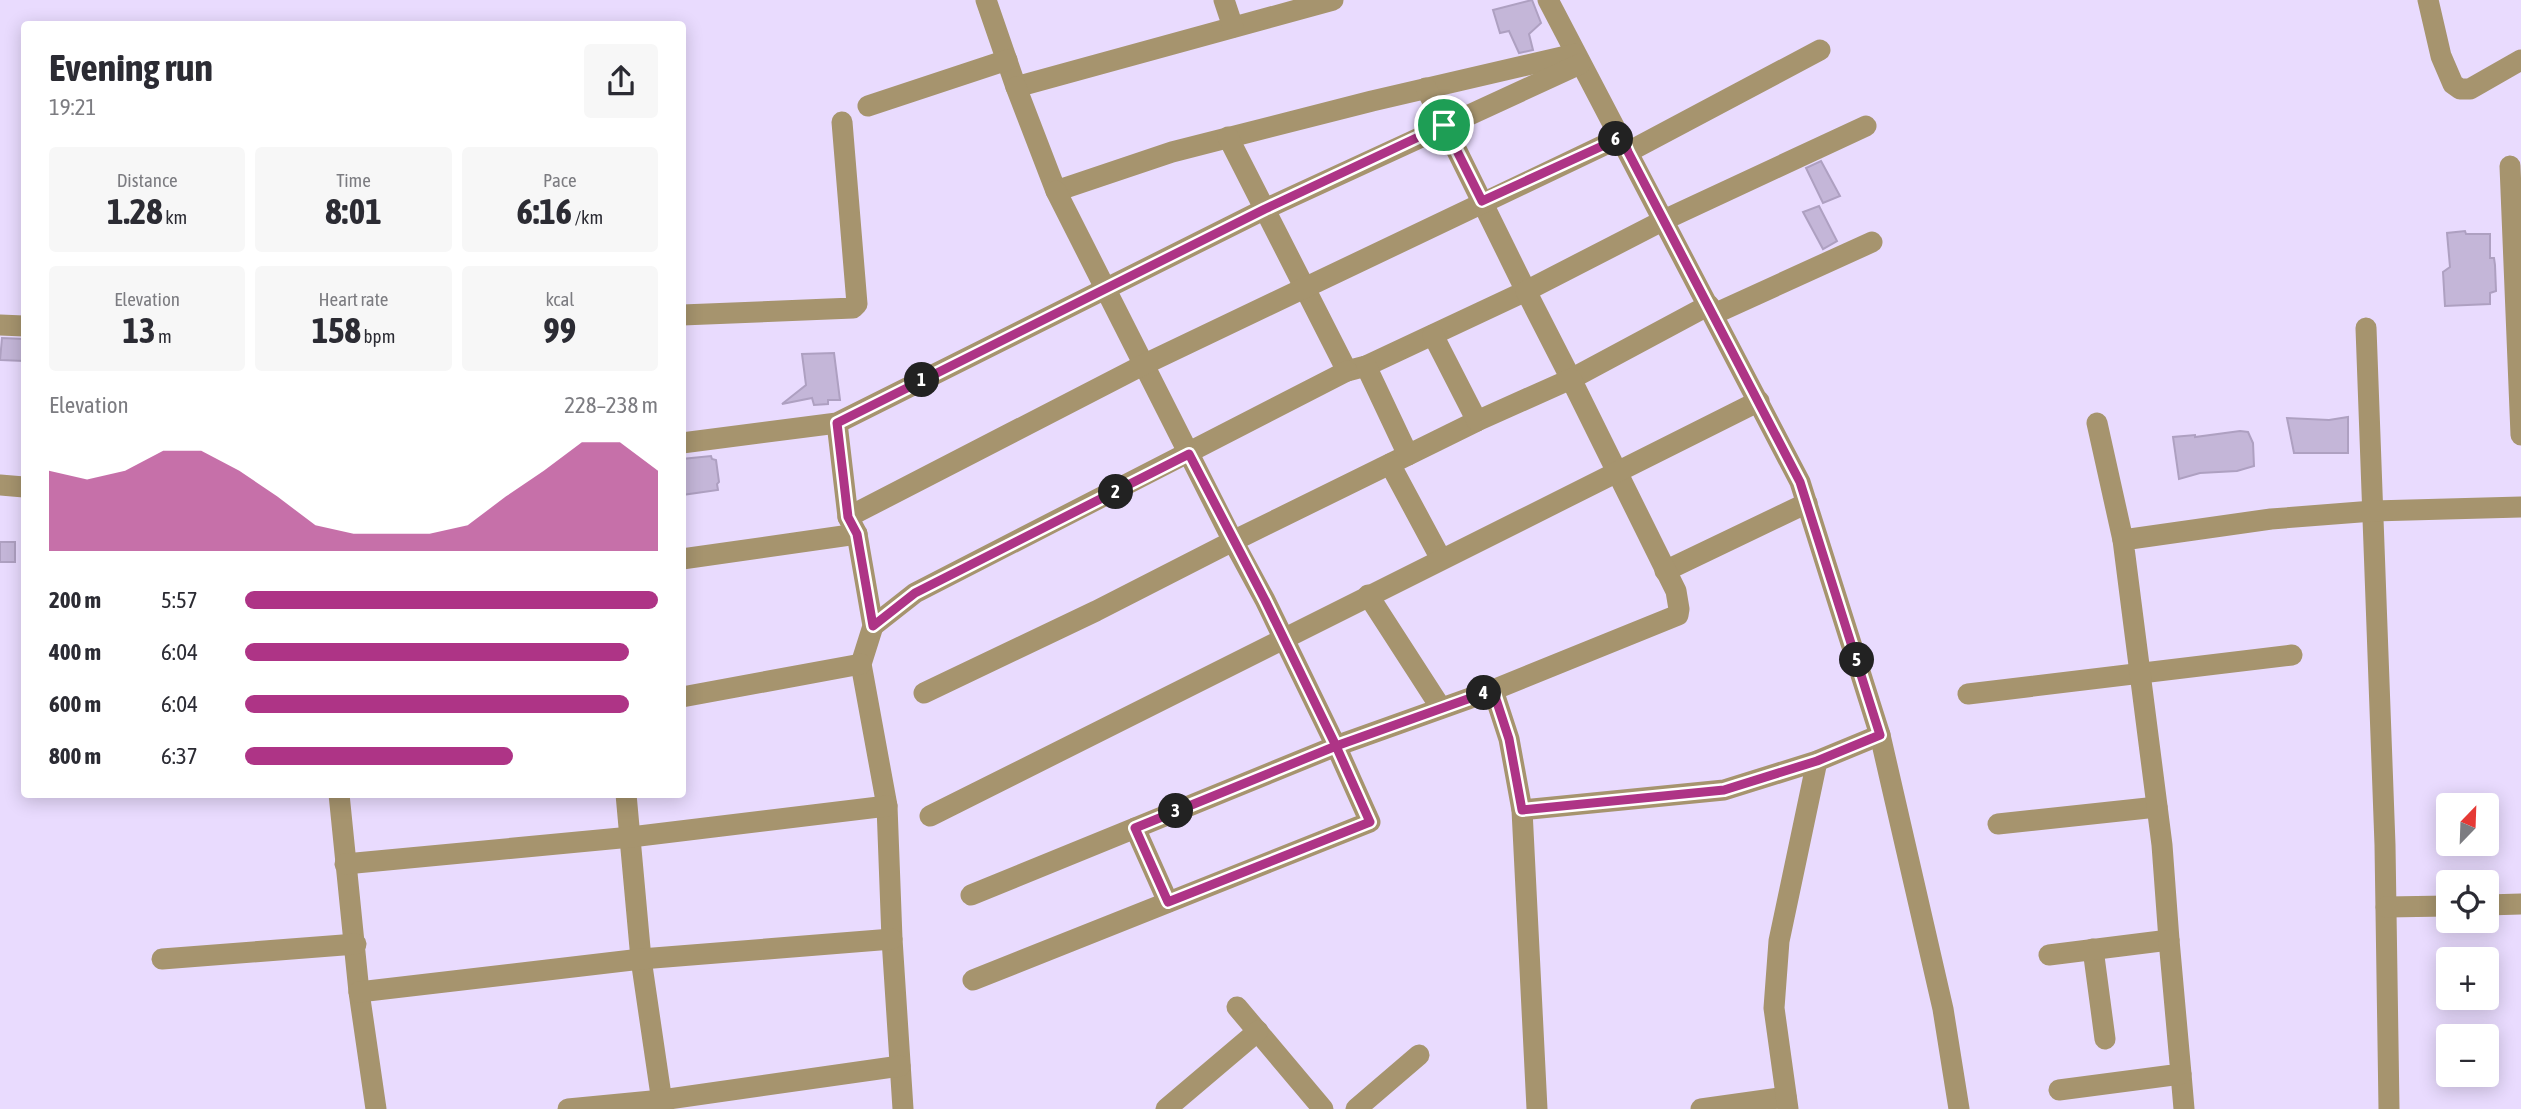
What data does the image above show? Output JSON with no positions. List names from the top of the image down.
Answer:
{
  "north": "top right",
  "page": {
    "heading": ["Evening run", "19:21"],
    "pins": [
      "6",
      "1",
      "2",
      "5",
      "4",
      "3"
    ],
    "stats": [
      ["Distance", "1.28 km"],
      ["Time", "8:01"],
      ["Pace", "6:16 /km"],
      ["Elevation", "13 m"],
      ["Heart rate", "158 bpm"],
      ["kcal", "99"]
    ],
    "chart": ["Elevation", "228–238 m"],
    "list": [
      {
        "name": "200 m",
        "note": "5:57"
      },
      {
        "name": "400 m",
        "note": "6:04"
      },
      {
        "name": "600 m",
        "note": "6:04"
      },
      {
        "name": "800 m",
        "note": "6:37"
      }
    ],
    "map_buttons": ["+", "−"]
  }
}
